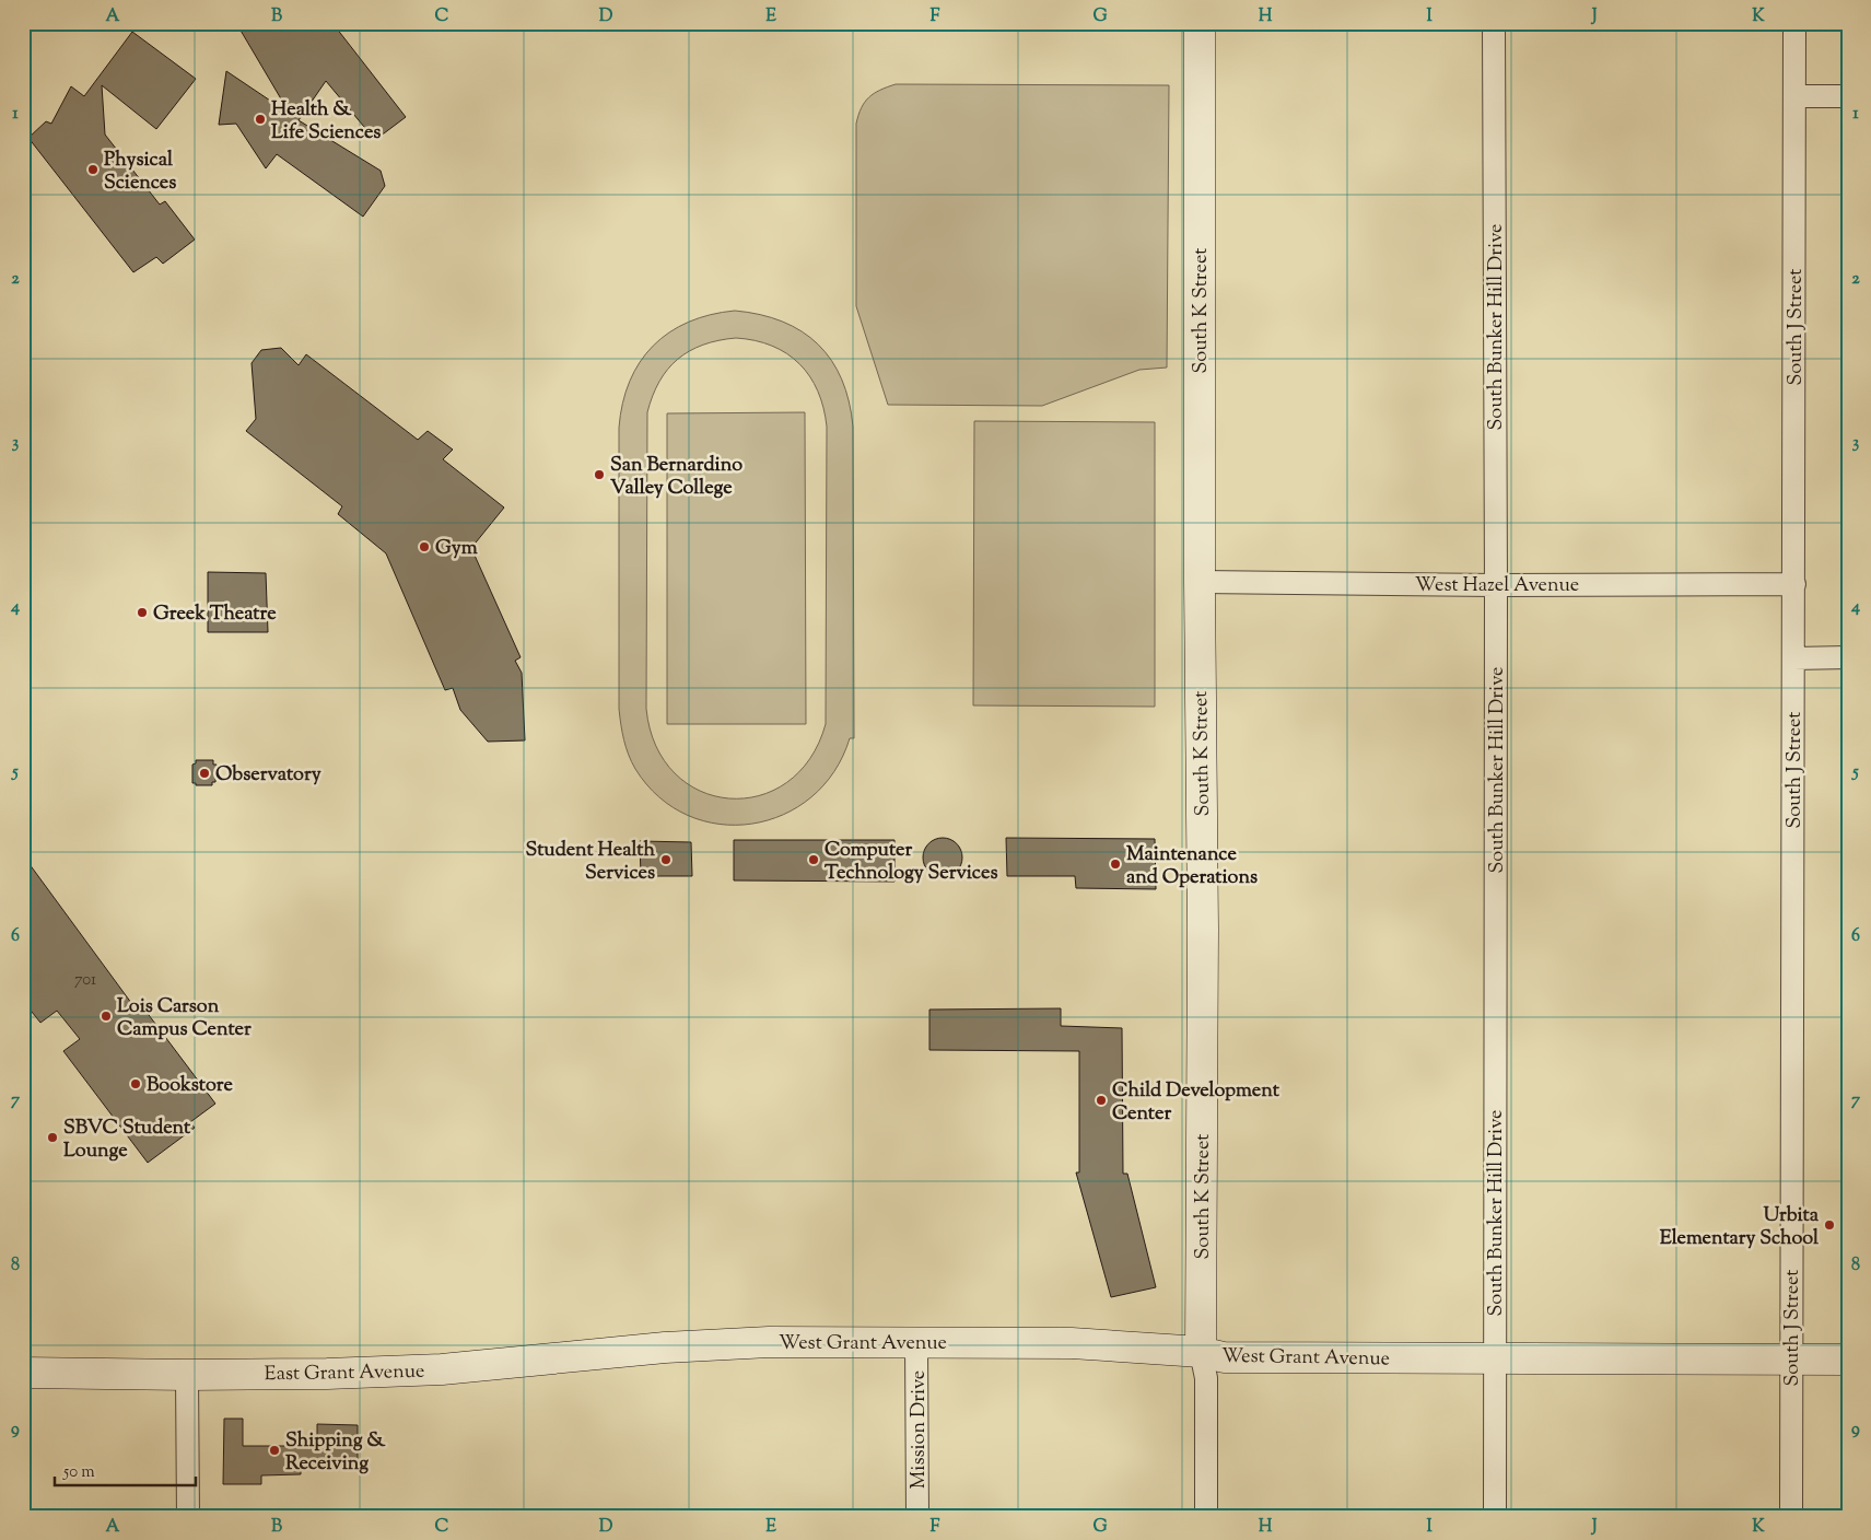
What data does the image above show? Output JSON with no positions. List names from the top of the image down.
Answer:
{
  "streets": {
    "street": [
      "South K Street",
      "South Bunker Hill Drive",
      "South J Street",
      "West Hazel Avenue",
      "West Grant Avenue",
      "East Grant Avenue",
      "Mission Drive"
    ]
  },
  "crossings": [
    ["South K Street", "West Hazel Avenue"],
    ["South K Street", "West Grant Avenue"],
    ["South Bunker Hill Drive", "West Hazel Avenue"],
    ["South Bunker Hill Drive", "West Grant Avenue"],
    ["South J Street", "West Hazel Avenue"],
    ["South J Street", "West Grant Avenue"],
    ["West Grant Avenue", "East Grant Avenue"],
    ["West Grant Avenue", "Mission Drive"]
  ],
  "places": [
    "Health & Life Sciences",
    "Physical Sciences",
    "San Bernardino Valley College",
    "Gym",
    "Greek Theatre",
    "Observatory",
    "Student Health Services",
    "Computer Technology Services",
    "Maintenance and Operations",
    "Lois Carson Campus Center",
    "Bookstore",
    "Child Development Center",
    "SBVC Student Lounge",
    "Urbita Elementary School",
    "Shipping & Receiving"
  ],
  "house_numbers": ["701"],
  "scale_bar": "50 m",
  "grid": {
    "columns": [
      "A",
      "B",
      "C",
      "D",
      "E",
      "F",
      "G",
      "H",
      "I",
      "J",
      "K"
    ],
    "rows": [
      "1",
      "2",
      "3",
      "4",
      "5",
      "6",
      "7",
      "8",
      "9"
    ]
  }
}
